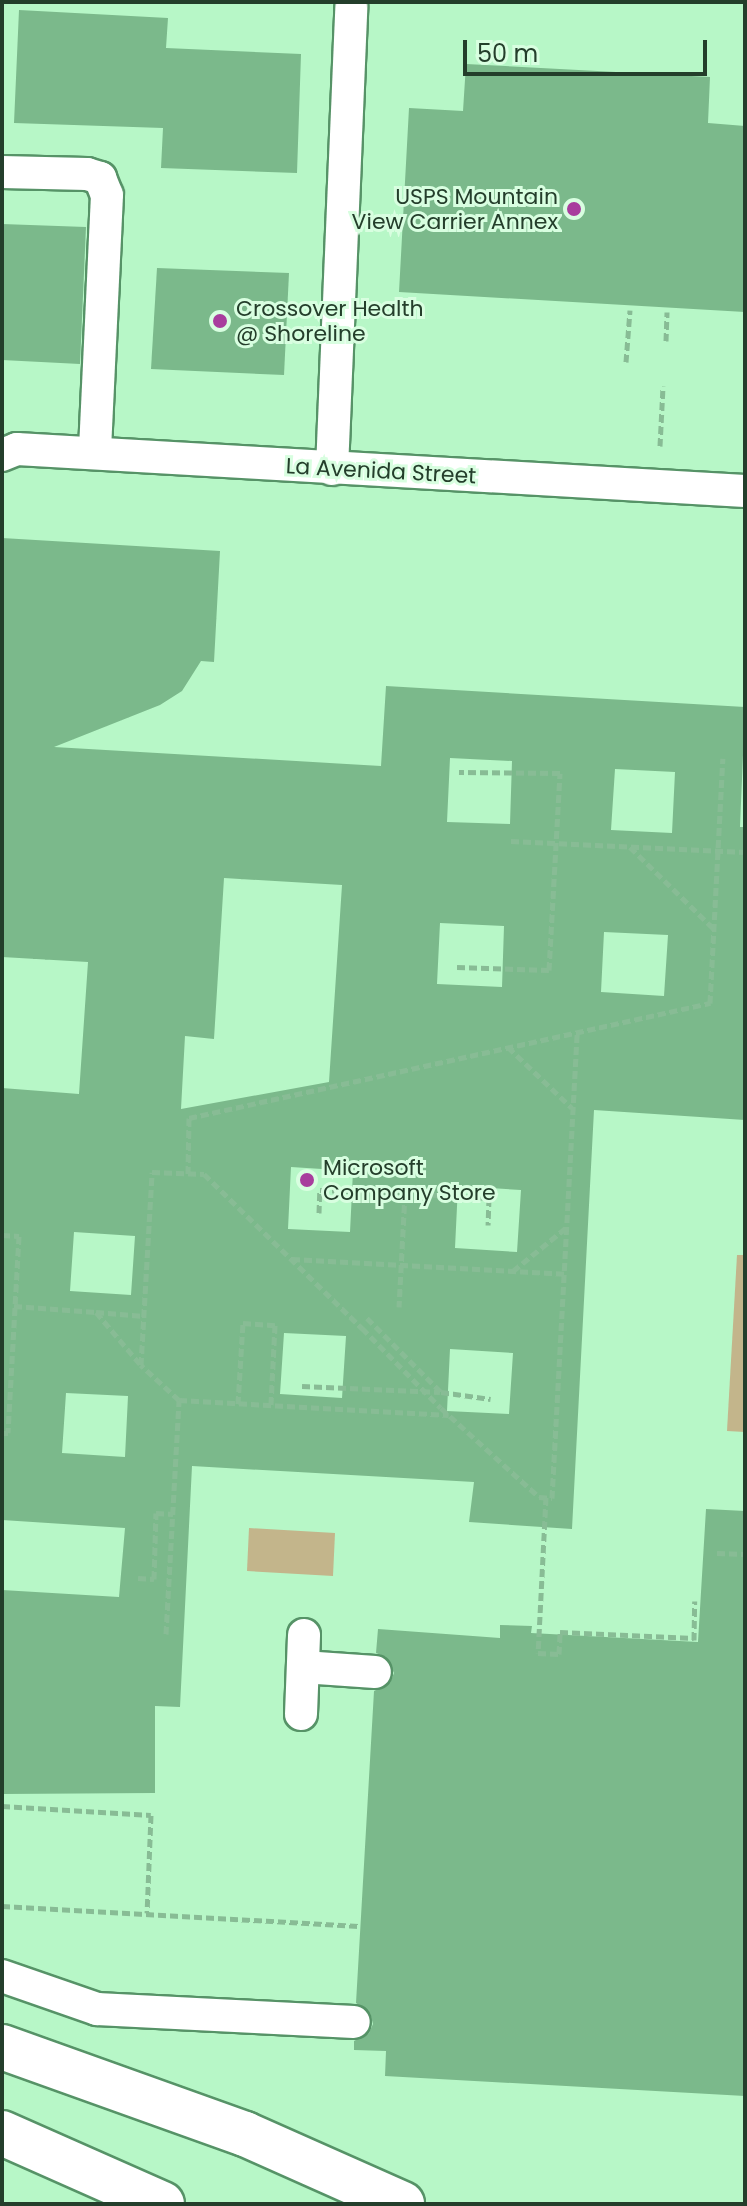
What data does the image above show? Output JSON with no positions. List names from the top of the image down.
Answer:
{
  "streets": {
    "street": ["La Avenida Street"]
  },
  "places": ["USPS Mountain View Carrier Annex", "Crossover Health @ Shoreline", "Microsoft Company Store"],
  "scale_bar": "50 m"
}
